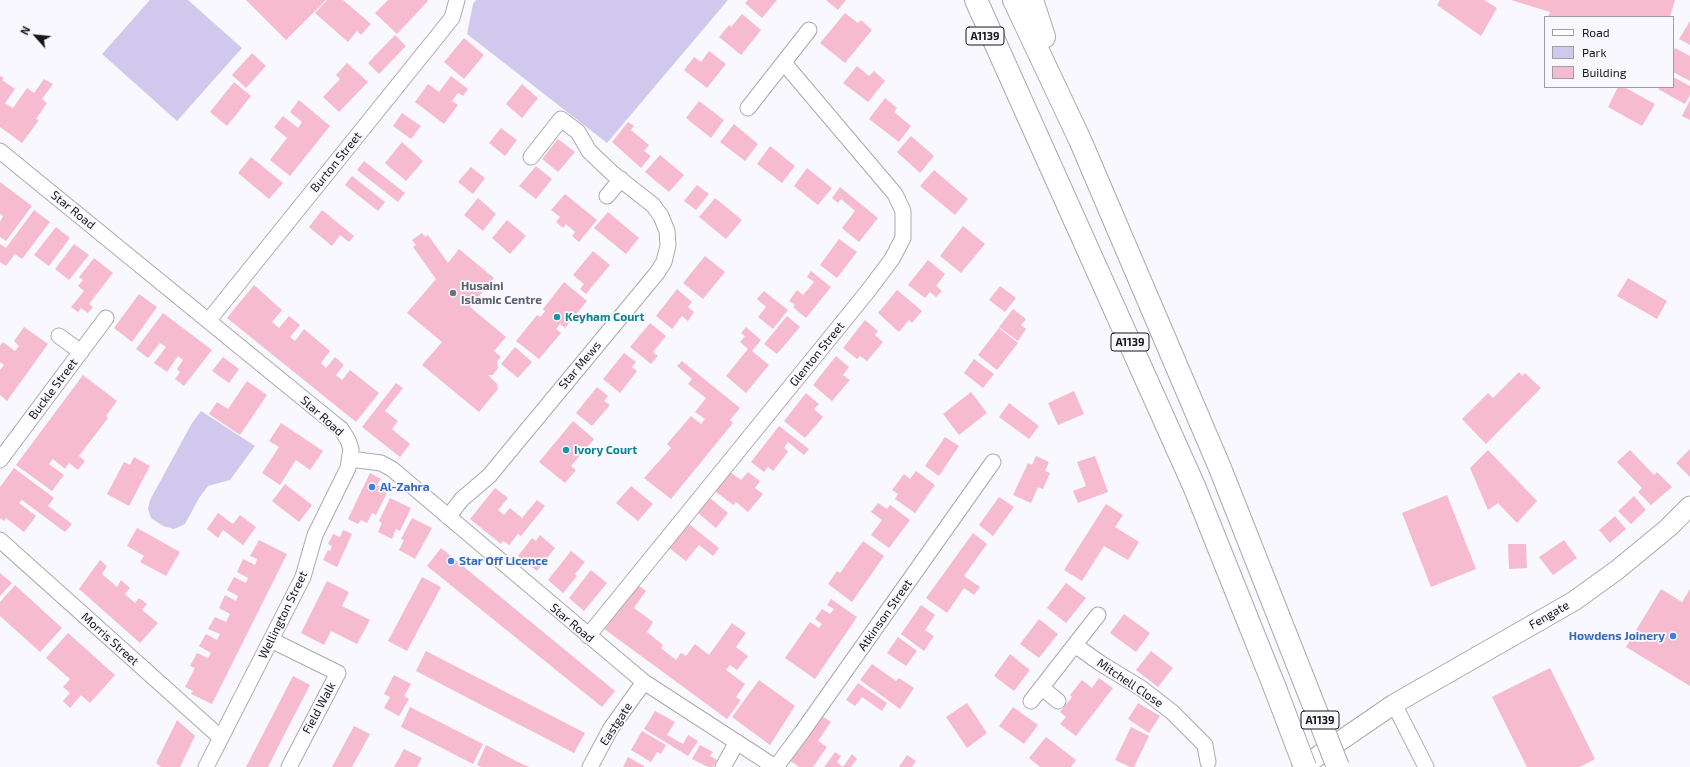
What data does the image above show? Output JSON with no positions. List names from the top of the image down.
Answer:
{
  "streets": {
    "highway": ["A1139"],
    "street": [
      "Burton Street",
      "Star Road",
      "Glenton Street",
      "Star Mews",
      "Buckle Street",
      "Wellington Street",
      "Atkinson Street",
      "Fengate",
      "Morris Street",
      "Mitchell Close",
      "Field Walk",
      "Eastgate"
    ]
  },
  "crossings": [
    ["A1139", "Fengate"],
    ["Burton Street", "Star Road"],
    ["Star Road", "Glenton Street"],
    ["Star Road", "Star Mews"],
    ["Star Road", "Wellington Street"],
    ["Star Road", "Atkinson Street"],
    ["Star Road", "Eastgate"],
    ["Wellington Street", "Morris Street"],
    ["Wellington Street", "Field Walk"]
  ],
  "places": [
    "Husaini Islamic Centre",
    "Keyham Court",
    "Ivory Court",
    "Al-Zahra",
    "Star Off Licence",
    "Howdens Joinery"
  ],
  "legend": ["Road", "Park", "Building"],
  "north": "top left"
}
